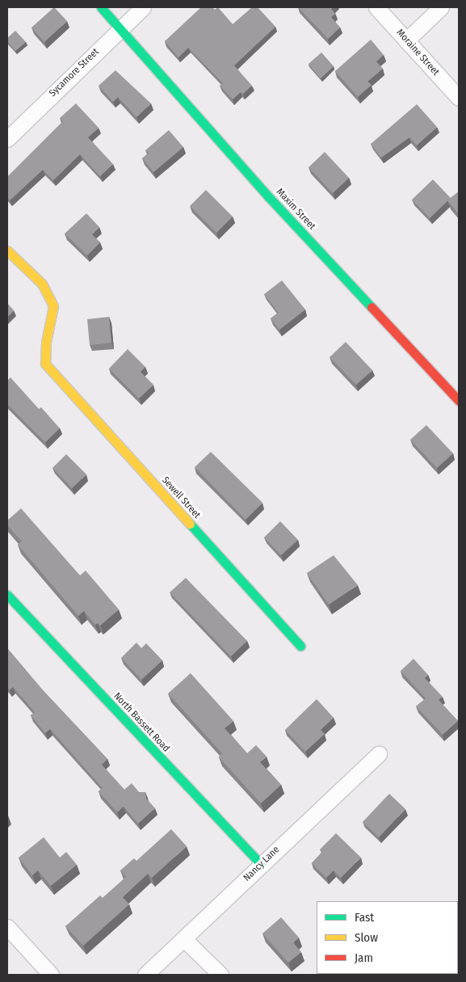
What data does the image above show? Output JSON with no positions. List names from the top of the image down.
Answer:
{
  "streets": {
    "street": [
      "Moraine Street",
      "Sycamore Street",
      "Maxim Street",
      "Sewell Street",
      "North Bassett Road",
      "Nancy Lane"
    ]
  },
  "crossings": [
    ["Sycamore Street", "Maxim Street"],
    ["North Bassett Road", "Nancy Lane"]
  ],
  "legend": ["Fast", "Slow", "Jam"]
}
